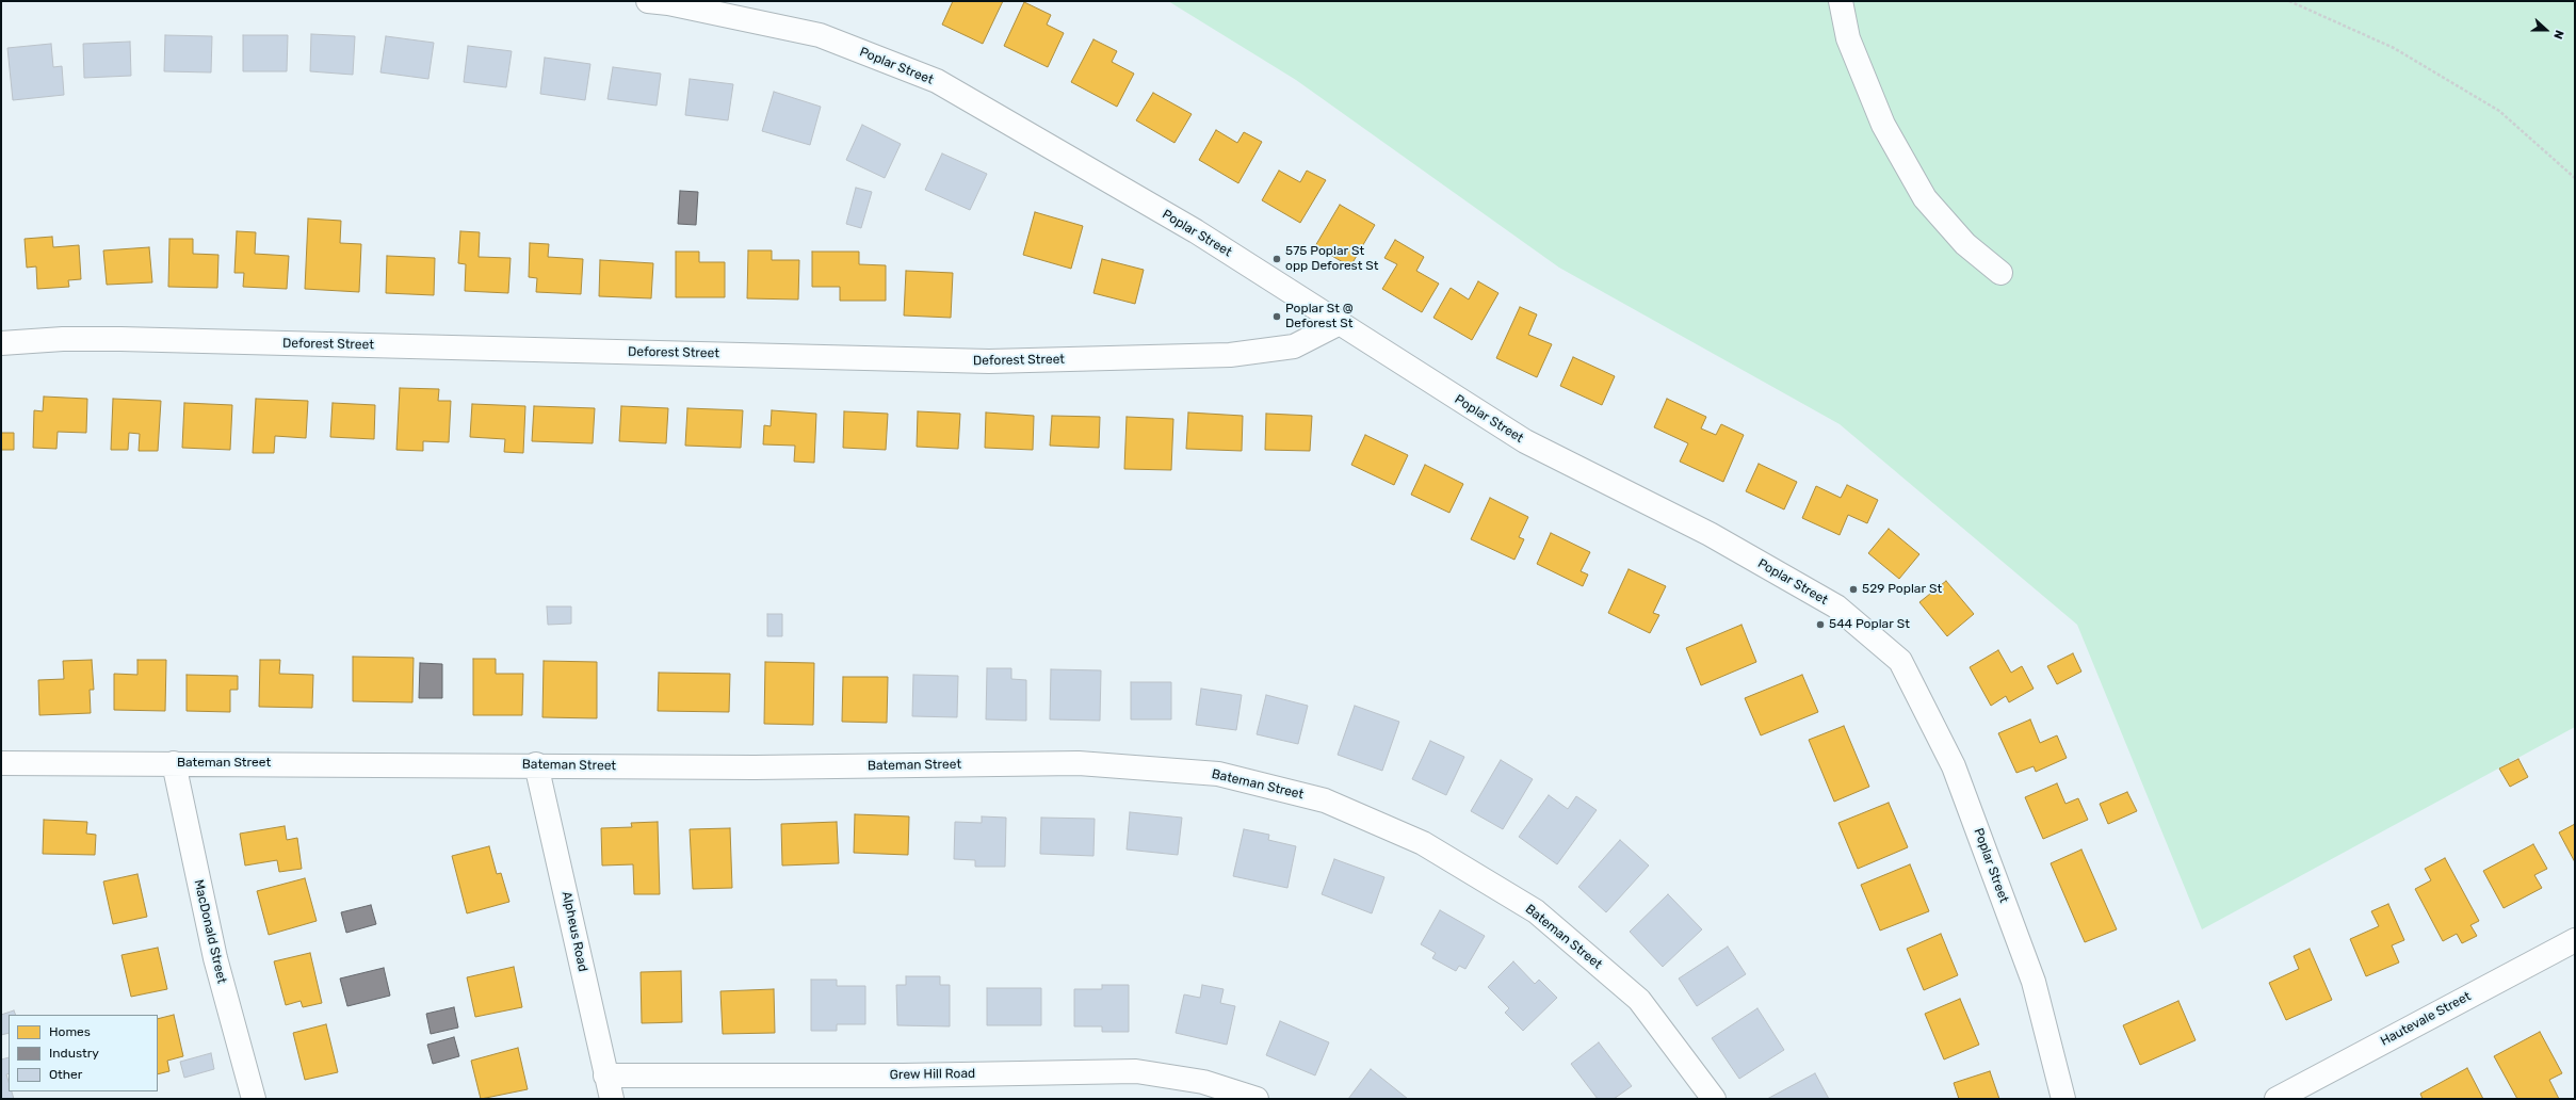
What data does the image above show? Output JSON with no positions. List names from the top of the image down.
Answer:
{
  "streets": {
    "street": [
      "Poplar Street",
      "Deforest Street",
      "Bateman Street",
      "MacDonald Street",
      "Alpheus Road",
      "Hautevale Street",
      "Grew Hill Road"
    ]
  },
  "crossings": [
    ["Poplar Street", "Deforest Street"],
    ["Bateman Street", "MacDonald Street"],
    ["Bateman Street", "Alpheus Road"],
    ["Alpheus Road", "Grew Hill Road"]
  ],
  "places": [
    "575 Poplar St opp Deforest St",
    "Poplar St @ Deforest St",
    "529 Poplar St",
    "544 Poplar St"
  ],
  "legend": ["Homes", "Industry", "Other"],
  "north": "right"
}
